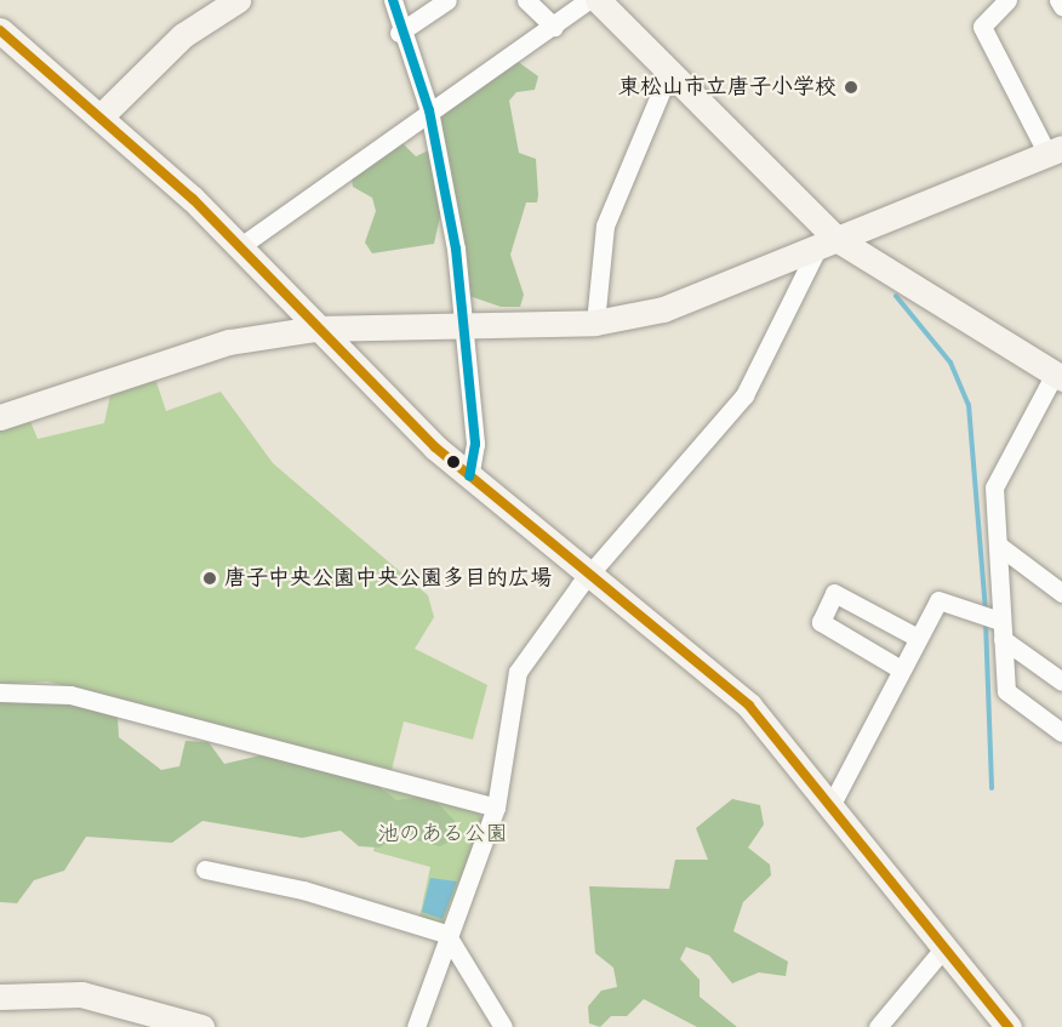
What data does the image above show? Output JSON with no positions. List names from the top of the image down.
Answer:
{
  "parks": ["池のある公園"],
  "places": ["東松山市立唐子小学校", "唐子中央公園中央公園多目的広場"]
}
